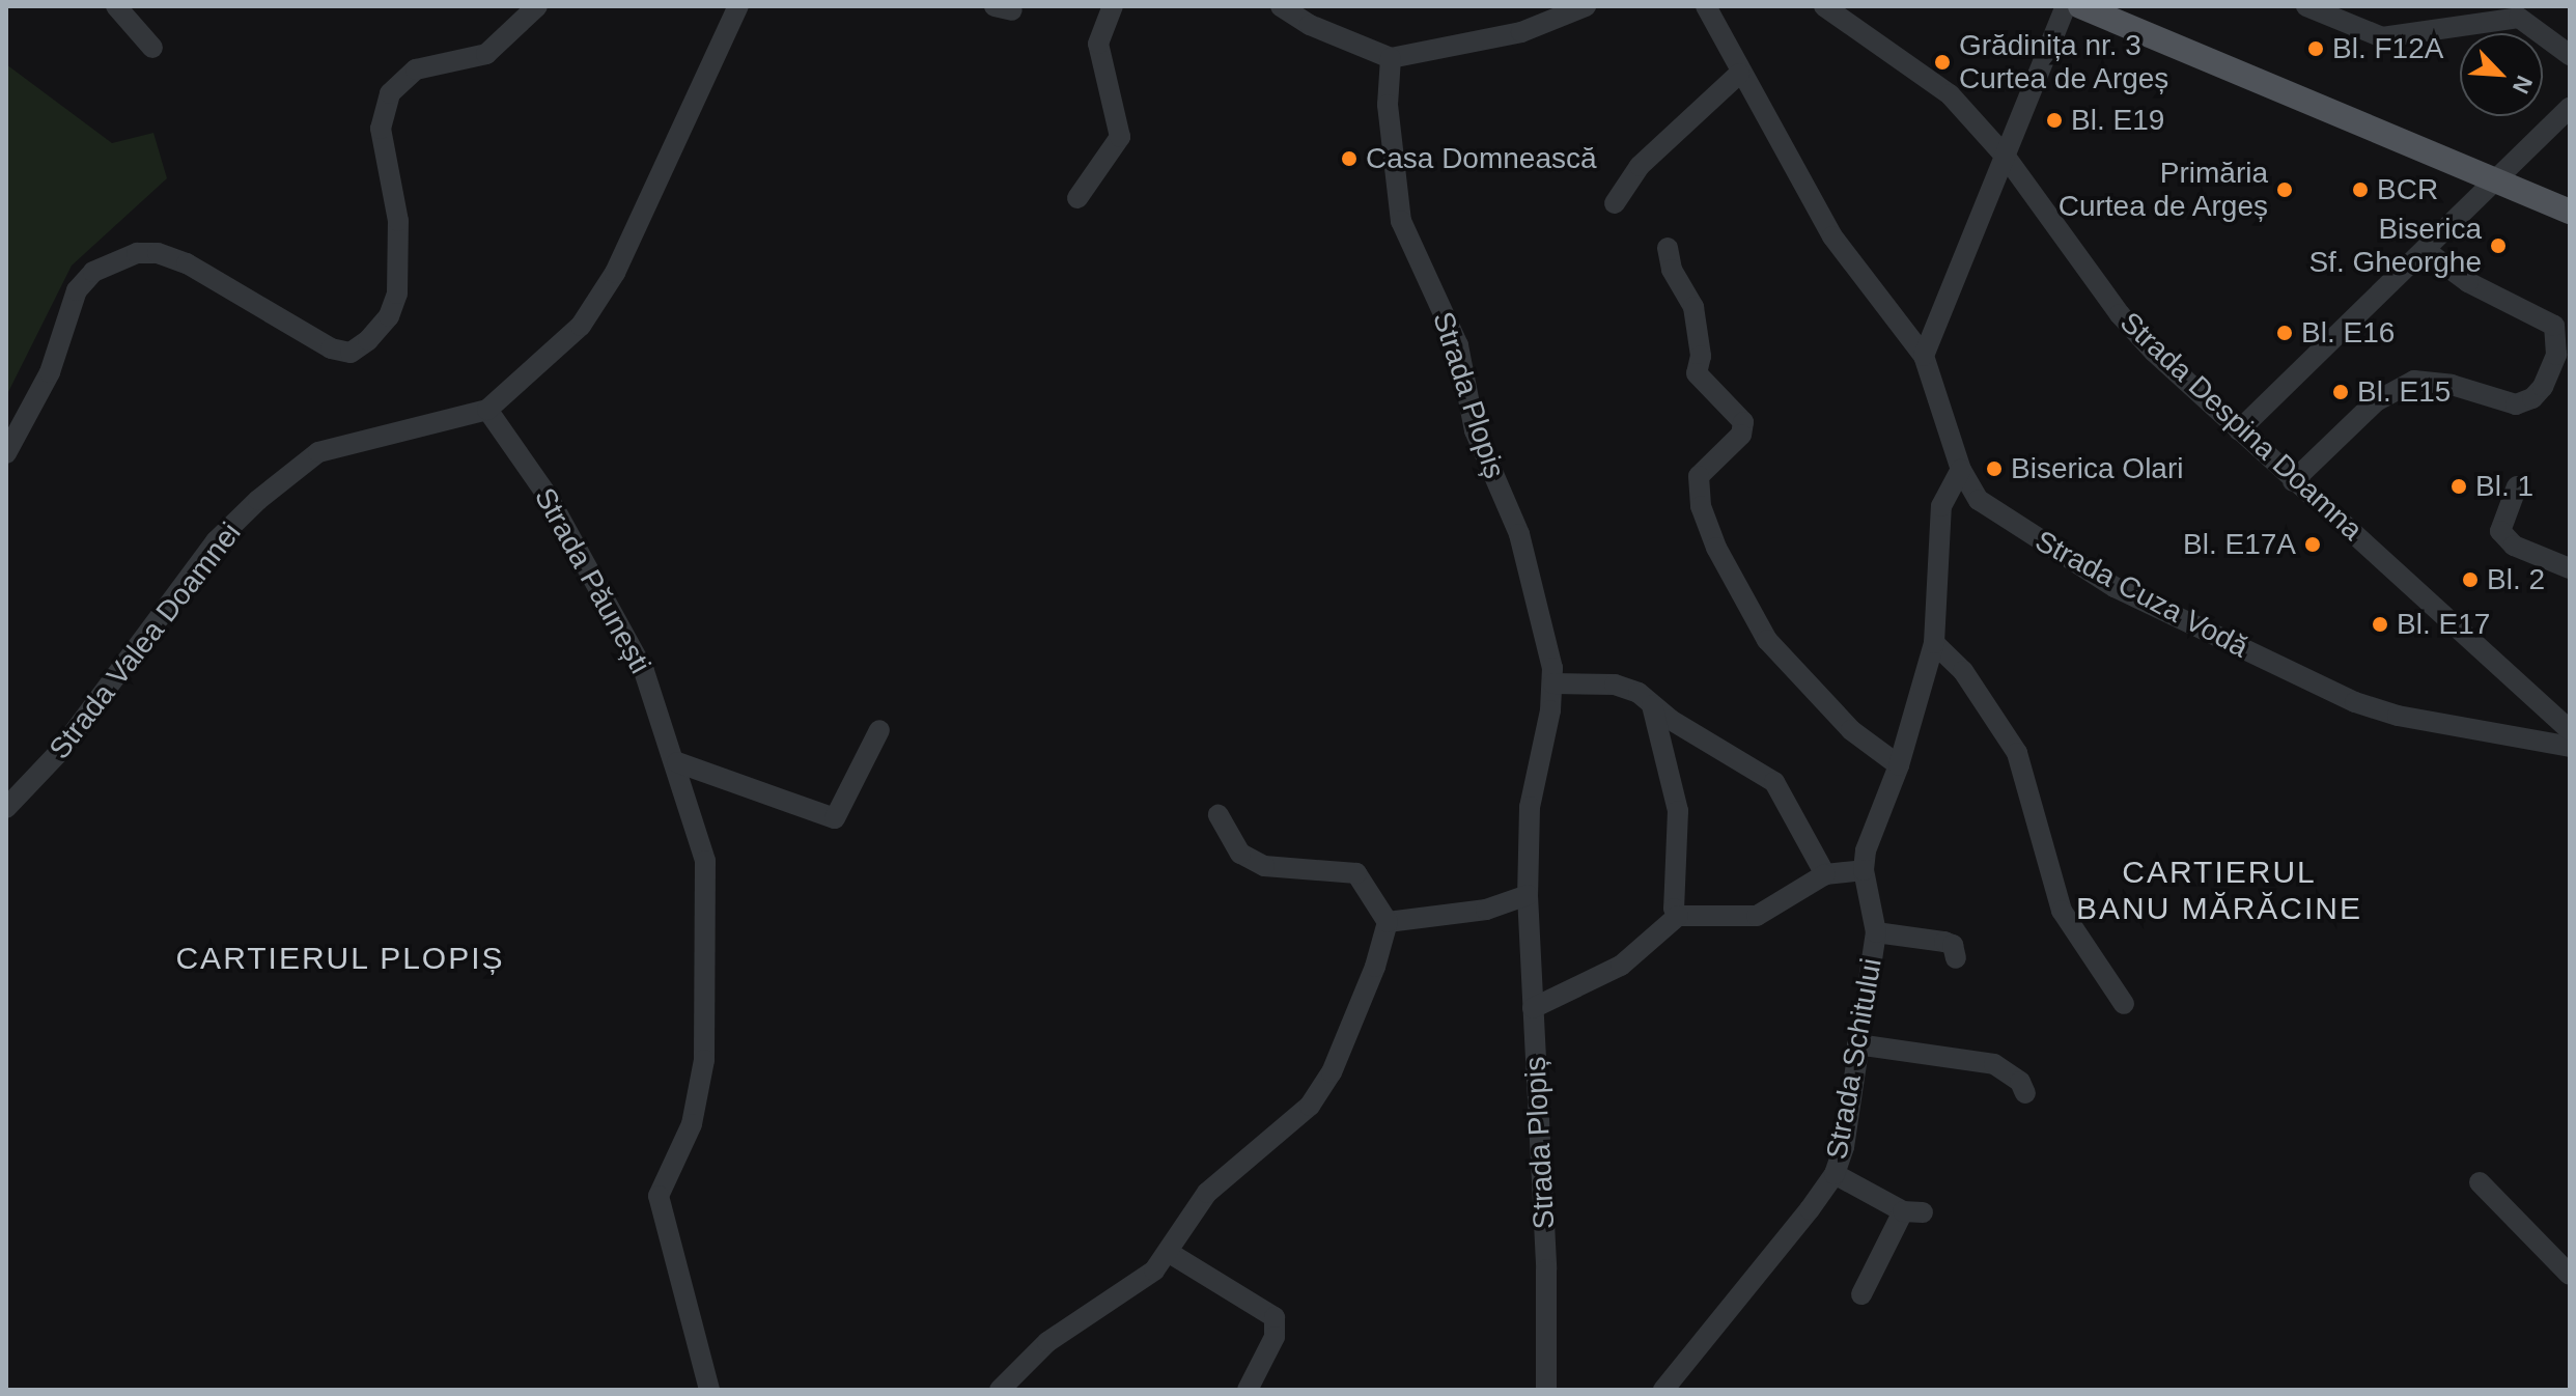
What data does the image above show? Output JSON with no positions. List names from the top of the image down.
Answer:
{
  "streets": {
    "street": [
      "Strada Plopiș",
      "Strada Despina Doamna",
      "Strada Păunești",
      "Strada Cuza Vodă",
      "Strada Valea Doamnei",
      "Strada Schitului"
    ]
  },
  "crossings": [
    ["Strada Păunești", "Strada Valea Doamnei"],
    ["Strada Cuza Vodă", "Strada Schitului"]
  ],
  "districts": ["CARTIERUL BANU MĂRĂCINE", "CARTIERUL PLOPIȘ"],
  "places": [
    "Bl. F12A",
    "Grădinița nr. 3 Curtea de Argeș",
    "Bl. E19",
    "Casa Domnească",
    "Primăria Curtea de Argeș",
    "BCR",
    "Biserica Sf. Gheorghe",
    "Bl. E16",
    "Bl. E15",
    "Biserica Olari",
    "Bl. 1",
    "Bl. E17A",
    "Bl. 2",
    "Bl. E17"
  ],
  "north": "bottom right"
}
